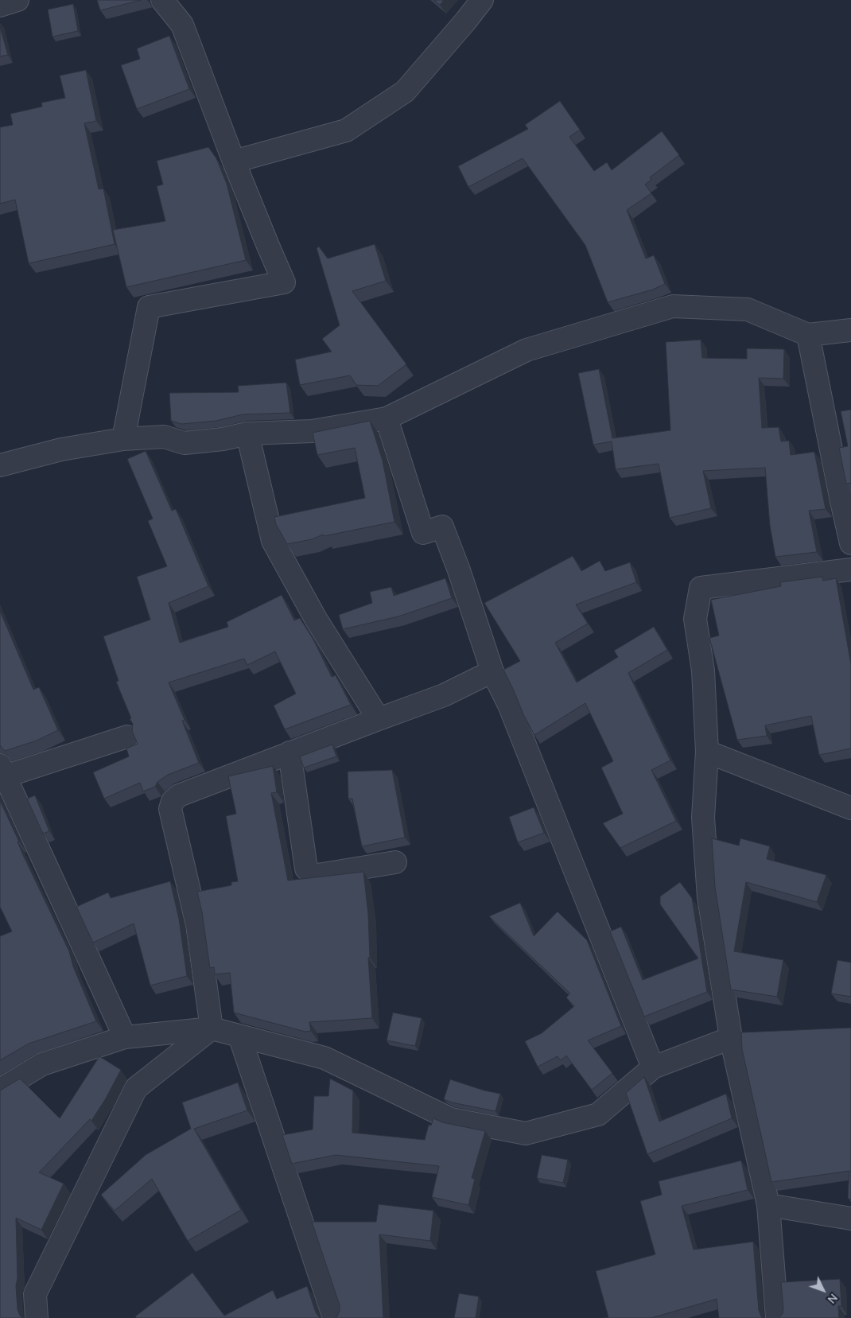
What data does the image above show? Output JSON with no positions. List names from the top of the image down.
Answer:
{
  "north": "bottom right"
}
